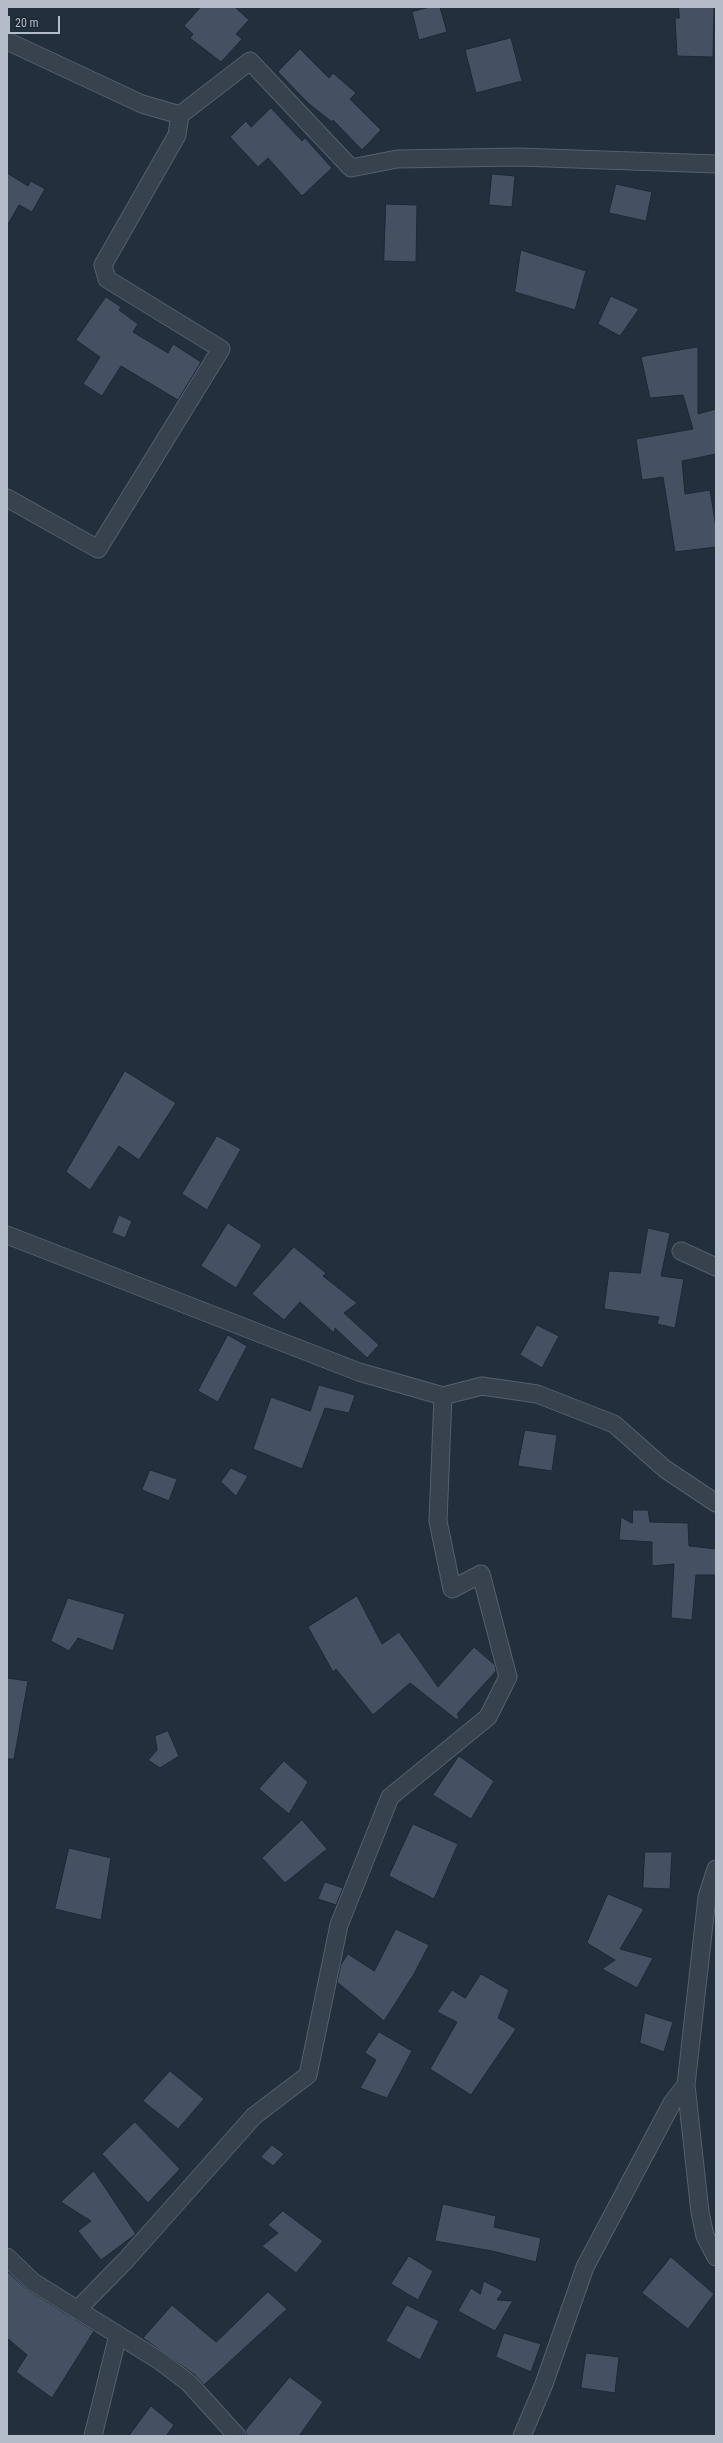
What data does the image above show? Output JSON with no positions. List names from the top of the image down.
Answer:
{
  "scale_bar": "20 m"
}
